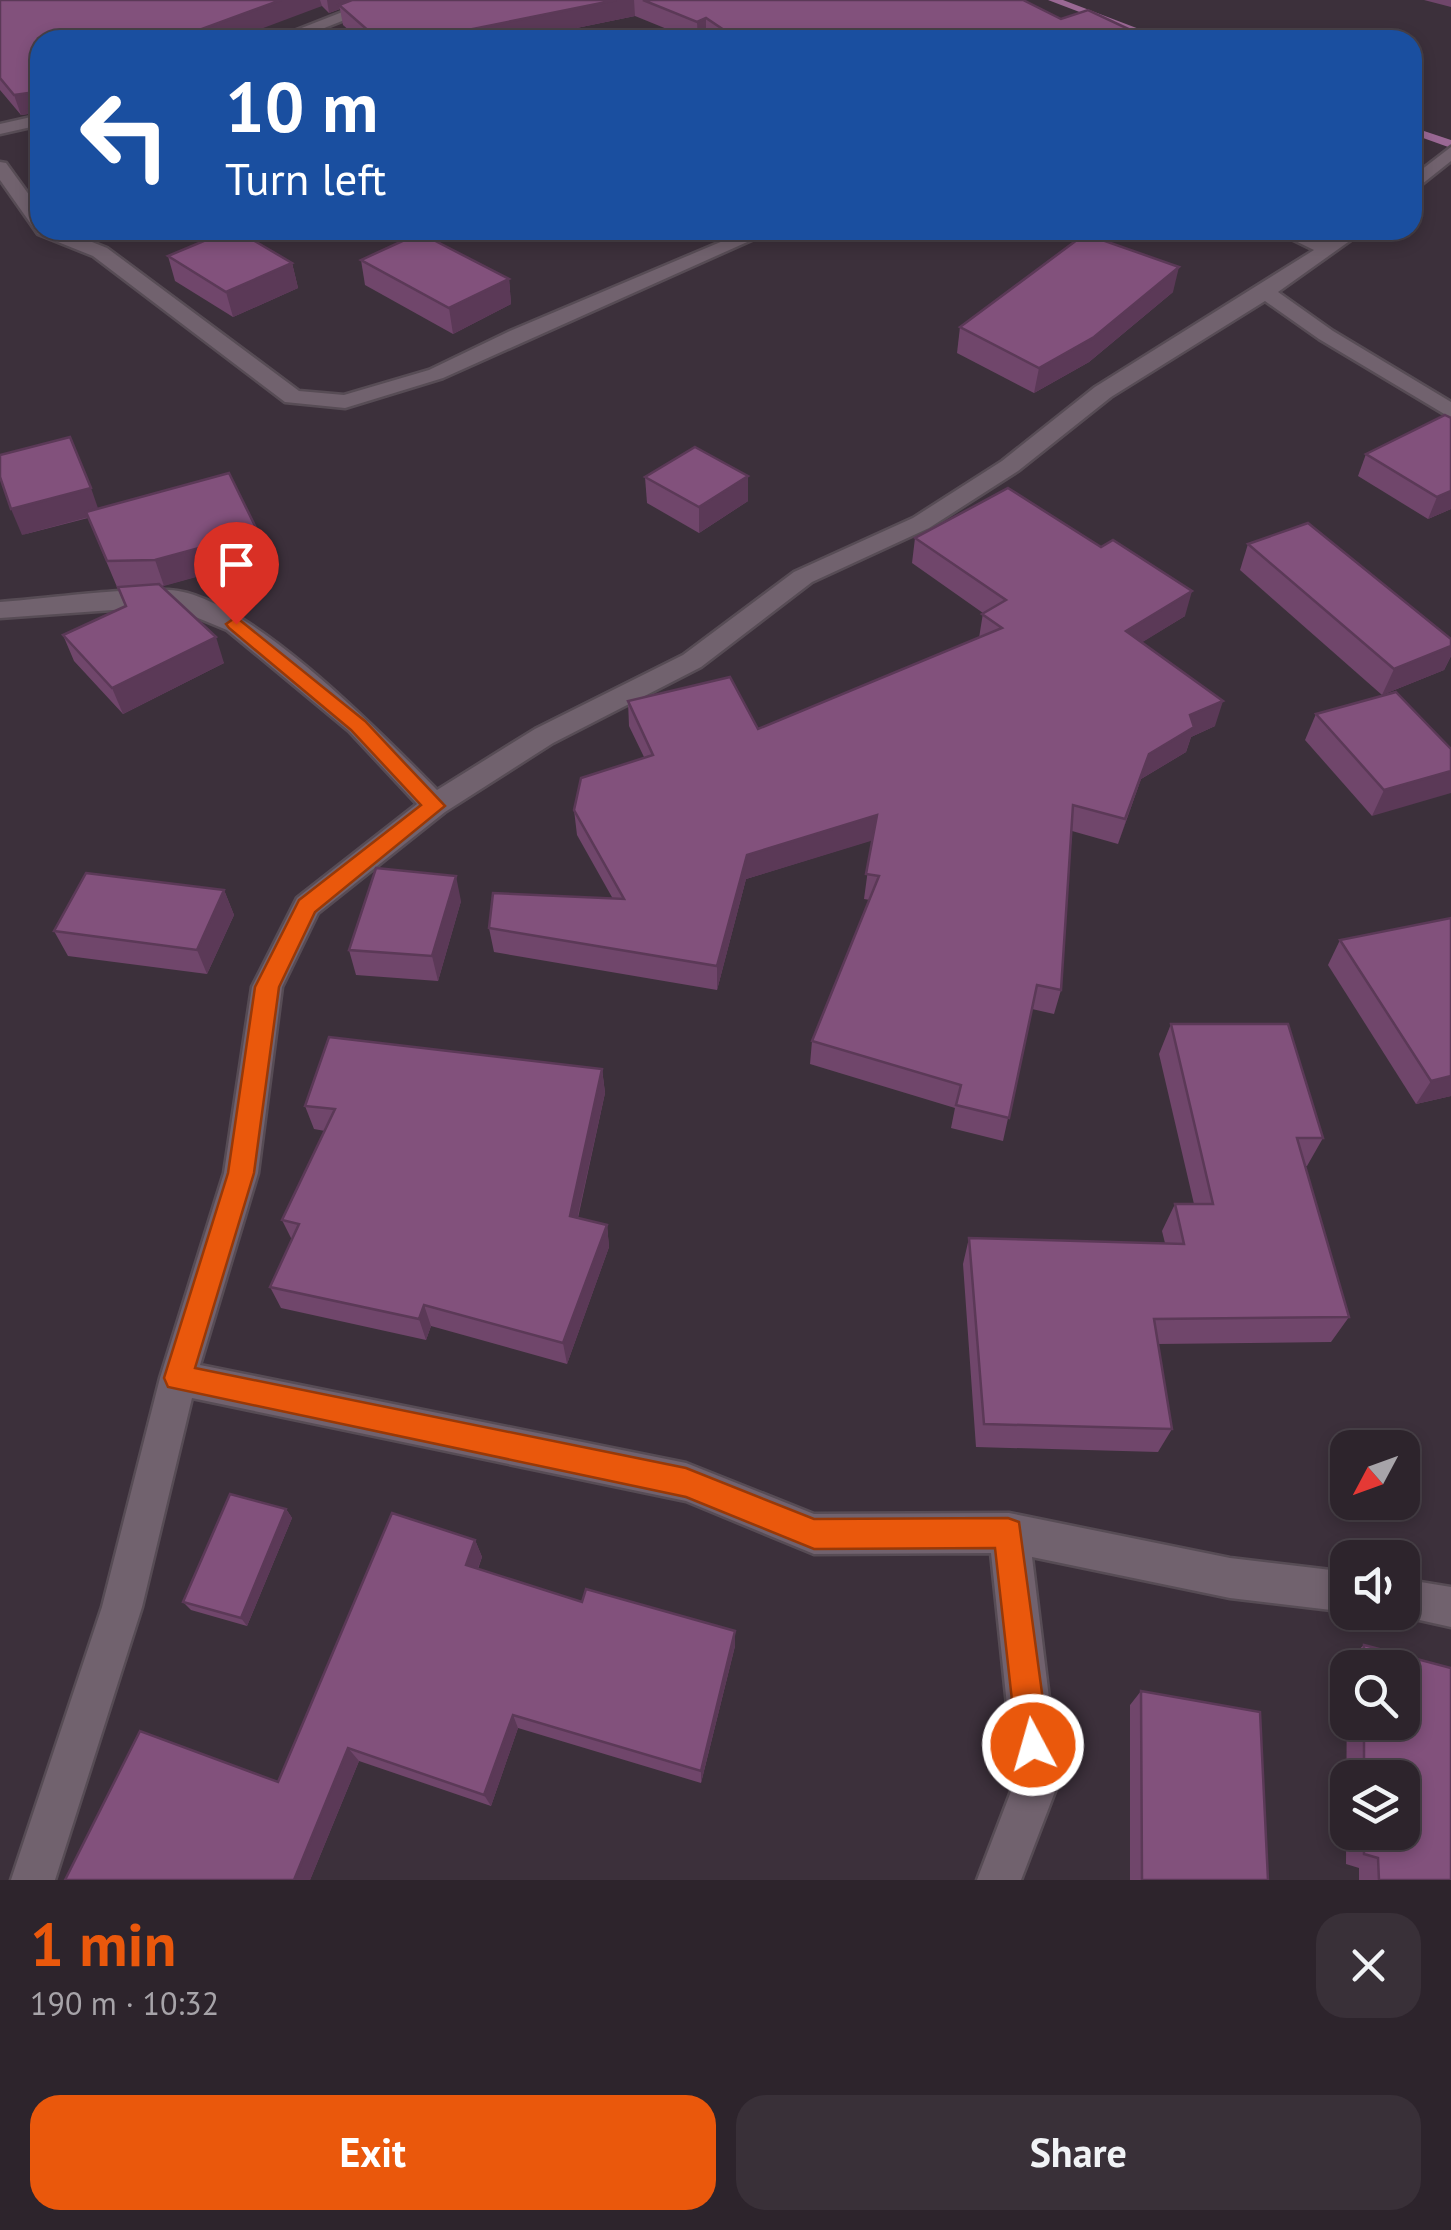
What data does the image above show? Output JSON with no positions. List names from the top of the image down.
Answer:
{
  "north": "bottom left",
  "page": {
    "turn": ["10 m", "Turn left"],
    "heading": ["1 min", "190 m · 10:32"],
    "buttons": ["Exit", "Share"]
  }
}
